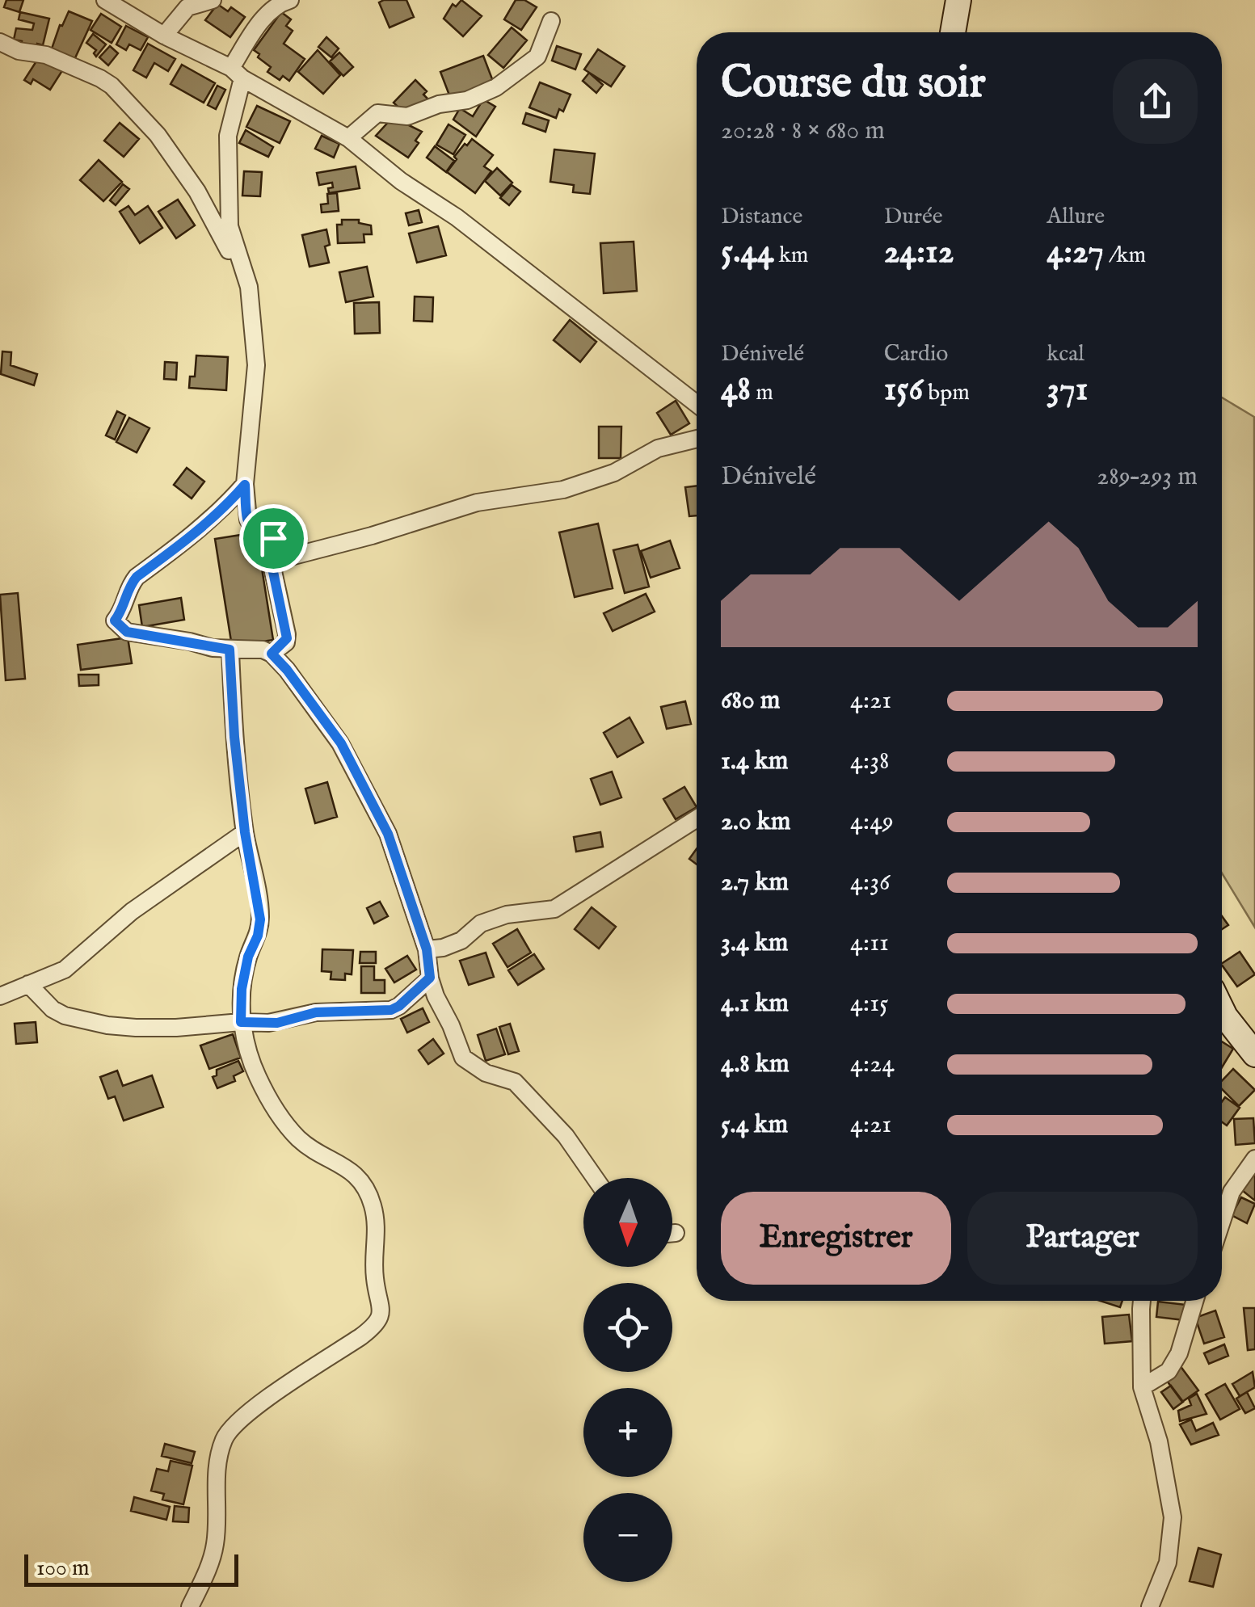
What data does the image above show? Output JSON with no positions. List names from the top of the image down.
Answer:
{
  "scale_bar": "100 m",
  "north": "bottom",
  "page": {
    "heading": ["Course du soir", "20:28 · 8 × 680 m"],
    "stats": [
      ["Distance", "5.44 km"],
      ["Durée", "24:12"],
      ["Allure", "4:27 /km"],
      ["Dénivelé", "48 m"],
      ["Cardio", "156 bpm"],
      ["kcal", "371"]
    ],
    "chart": ["Dénivelé", "289–293 m"],
    "list": [
      {
        "name": "680 m",
        "note": "4:21"
      },
      {
        "name": "1.4 km",
        "note": "4:38"
      },
      {
        "name": "2.0 km",
        "note": "4:49"
      },
      {
        "name": "2.7 km",
        "note": "4:36"
      },
      {
        "name": "3.4 km",
        "note": "4:11"
      },
      {
        "name": "4.1 km",
        "note": "4:15"
      },
      {
        "name": "4.8 km",
        "note": "4:24"
      },
      {
        "name": "5.4 km",
        "note": "4:21"
      }
    ],
    "buttons": ["Enregistrer", "Partager"],
    "map_buttons": ["+", "−"],
    "scale": "100 m"
  }
}
